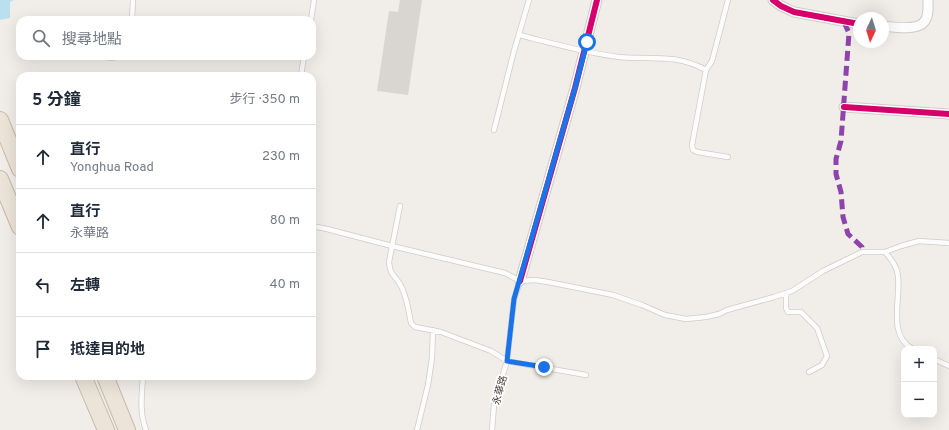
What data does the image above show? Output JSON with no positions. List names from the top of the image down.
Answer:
{
  "streets": {
    "lane": ["永華路"]
  },
  "north": "bottom",
  "page": {
    "search": "搜尋地點",
    "heading": ["5 分鐘", "步行 · 350 m"],
    "list": [
      ["直行", "Yonghua Road", "230 m"],
      ["直行", "永華路", "80 m"],
      ["左轉", "40 m"],
      "抵達目的地"
    ],
    "map_buttons": ["+", "−"]
  }
}
